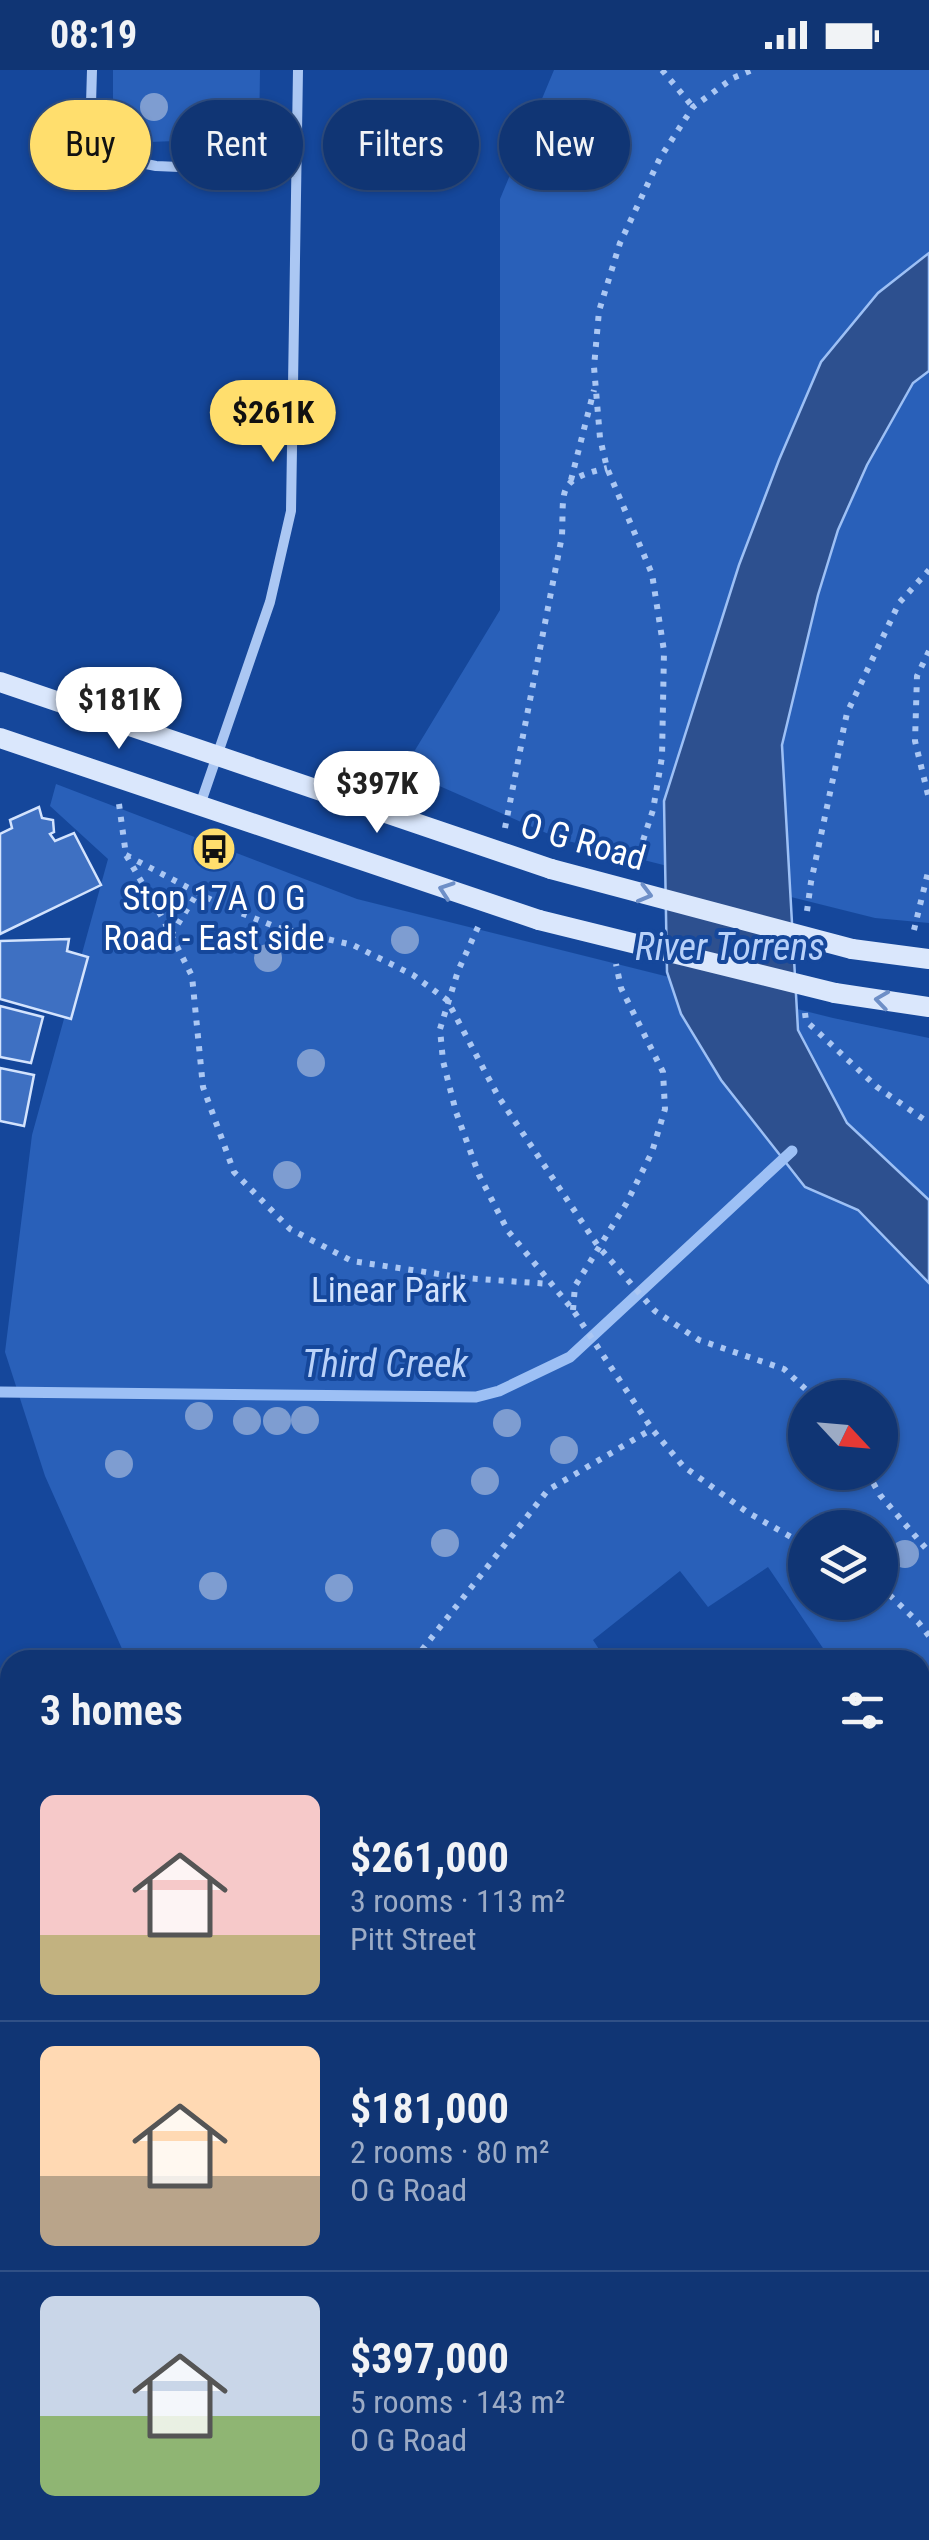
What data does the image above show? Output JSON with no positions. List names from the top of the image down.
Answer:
{
  "streets": {
    "main road": ["O G Road"]
  },
  "water": ["River Torrens", "Third Creek"],
  "parks": ["Linear Park"],
  "places": {
    "bus stop": ["Stop 17A O G Road - East side"]
  },
  "north": "bottom right",
  "page": {
    "status": "08:19",
    "chip": [
      "Buy",
      "Rent",
      "Filters",
      "New"
    ],
    "price": ["$261K", "$181K", "$397K"],
    "heading": "3 homes",
    "list": [
      {
        "name": "$261,000",
        "note": "3 rooms · 113 m² · Pitt Street"
      },
      {
        "name": "$181,000",
        "note": "2 rooms · 80 m² · O G Road"
      },
      {
        "name": "$397,000",
        "note": "5 rooms · 143 m² · O G Road"
      }
    ]
  }
}
